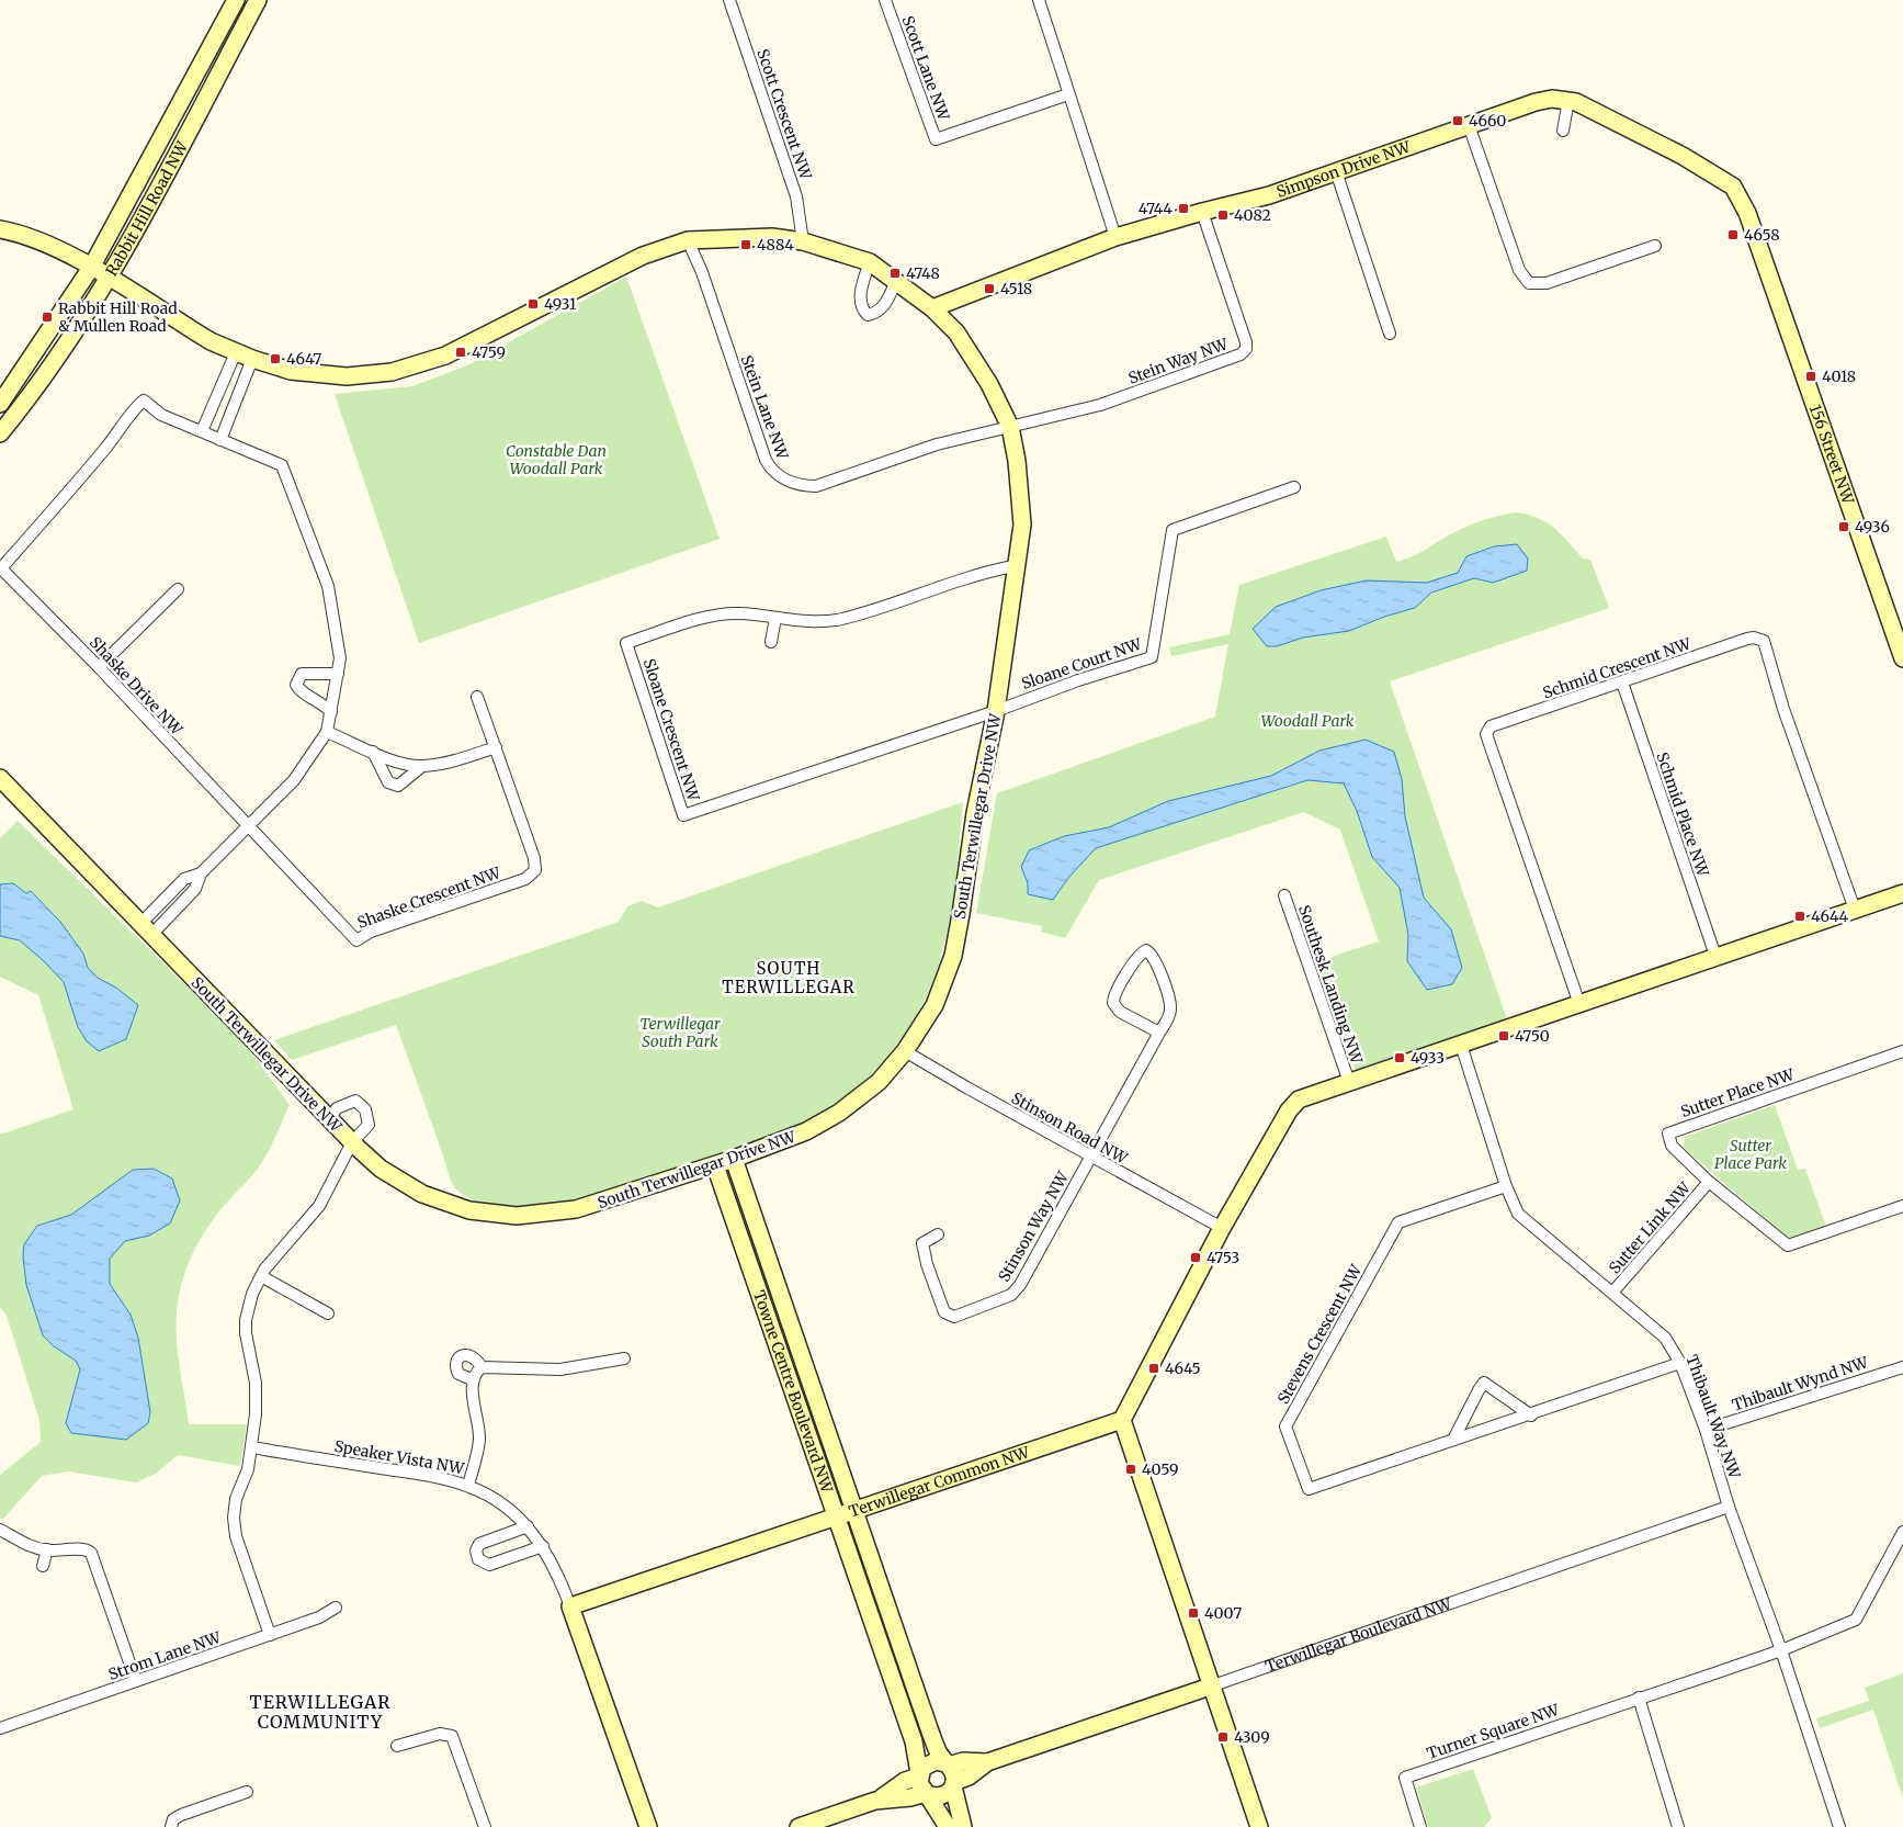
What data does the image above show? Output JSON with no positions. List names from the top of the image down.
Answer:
{
  "streets": {
    "street": [
      "Scott Lane NW",
      "Scott Crescent NW",
      "Simpson Drive NW",
      "Rabbit Hill Road NW",
      "Stein Way NW",
      "Stein Lane NW",
      "156 Street NW",
      "Sloane Court NW",
      "Schmid Crescent NW",
      "Shaske Drive NW",
      "Sloane Crescent NW",
      "Schmid Place NW",
      "South Terwillegar Drive NW",
      "Shaske Crescent NW",
      "Southesk Landing NW",
      "Sutter Place NW",
      "Stinson Road NW",
      "Stinson Way NW",
      "Sutter Link NW",
      "Stevens Crescent NW",
      "Thibault Wynd NW",
      "Towne Centre Boulevard NW",
      "Thibault Way NW",
      "Speaker Vista NW",
      "Terwillegar Common NW",
      "Terwillegar Boulevard NW",
      "Strom Lane NW",
      "Turner Square NW"
    ]
  },
  "crossings": [
    ["Scott Crescent NW", "South Terwillegar Drive NW"],
    ["Simpson Drive NW", "Stein Way NW"],
    ["Simpson Drive NW", "156 Street NW"],
    ["Simpson Drive NW", "South Terwillegar Drive NW"],
    ["Rabbit Hill Road NW", "South Terwillegar Drive NW"],
    ["Stein Way NW", "Stein Lane NW"],
    ["Stein Way NW", "South Terwillegar Drive NW"],
    ["Stein Lane NW", "South Terwillegar Drive NW"],
    ["Sloane Court NW", "Sloane Crescent NW"],
    ["Sloane Court NW", "South Terwillegar Drive NW"],
    ["Schmid Crescent NW", "Schmid Place NW"],
    ["Shaske Drive NW", "South Terwillegar Drive NW"],
    ["Shaske Drive NW", "Shaske Crescent NW"],
    ["Sloane Crescent NW", "South Terwillegar Drive NW"],
    ["South Terwillegar Drive NW", "Stinson Road NW"],
    ["South Terwillegar Drive NW", "Towne Centre Boulevard NW"],
    ["Sutter Place NW", "Sutter Link NW"],
    ["Stinson Road NW", "Stinson Way NW"],
    ["Sutter Link NW", "Thibault Way NW"],
    ["Stevens Crescent NW", "Thibault Way NW"],
    ["Thibault Wynd NW", "Thibault Way NW"],
    ["Towne Centre Boulevard NW", "Terwillegar Common NW"],
    ["Towne Centre Boulevard NW", "Terwillegar Boulevard NW"],
    ["Thibault Way NW", "Terwillegar Boulevard NW"],
    ["Thibault Way NW", "Turner Square NW"],
    ["Speaker Vista NW", "Terwillegar Common NW"]
  ],
  "districts": ["SOUTH TERWILLEGAR", "TERWILLEGAR COMMUNITY"],
  "parks": [
    "Constable Dan Woodall Park",
    "Woodall Park",
    "Terwillegar South Park",
    "Sutter Place Park"
  ],
  "places": {
    "transit": [
      "4660",
      "4744",
      "4082",
      "4658",
      "4884",
      "4748",
      "4518",
      "4931",
      "Rabbit Hill Road & Mullen Road",
      "4759",
      "4647",
      "4018",
      "4936",
      "4644",
      "4750",
      "4933",
      "4753",
      "4645",
      "4059",
      "4007",
      "4309"
    ]
  }
}
